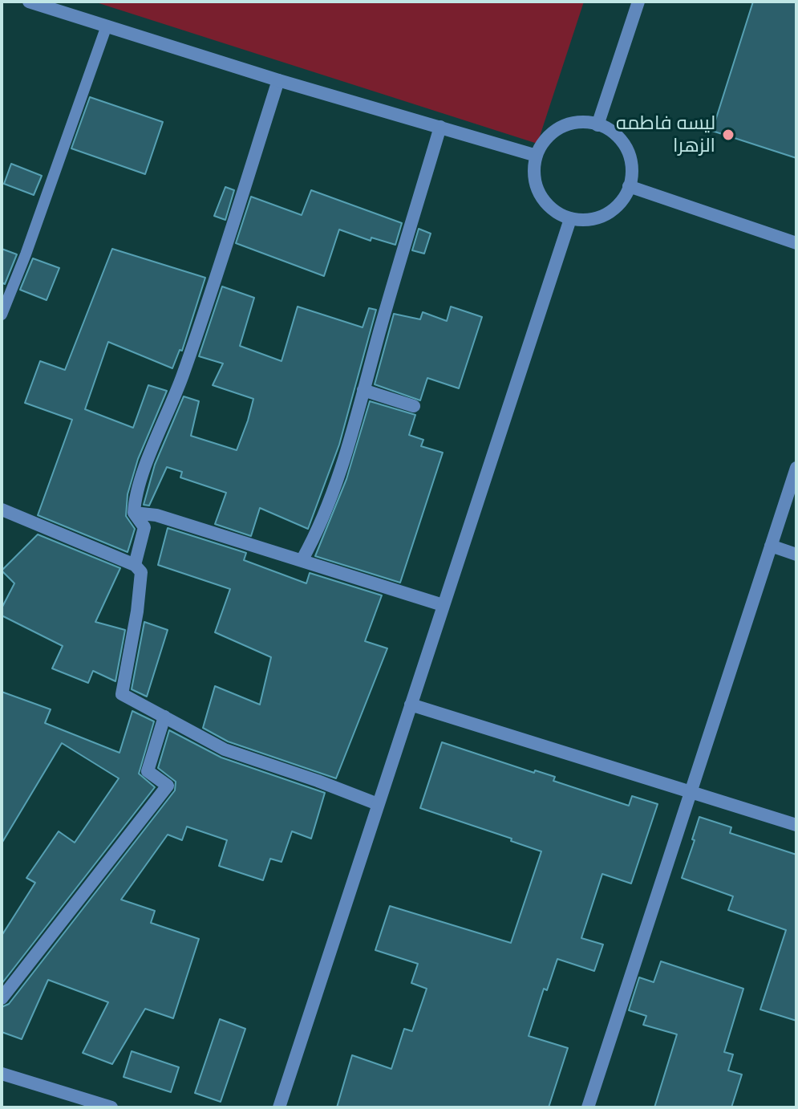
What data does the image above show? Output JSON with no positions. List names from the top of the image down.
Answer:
{
  "places": ["لیسه فاطمه الزهرا"]
}
